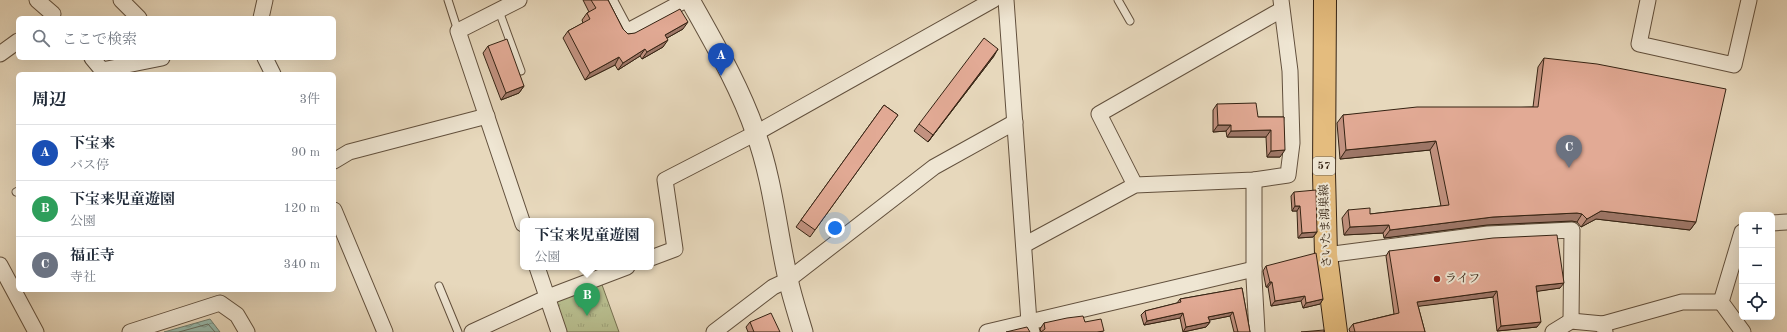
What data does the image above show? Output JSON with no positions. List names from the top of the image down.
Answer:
{
  "streets": {
    "main road": ["57", "さいたま鴻巣線"]
  },
  "places": ["ライフ"],
  "page": {
    "search": "ここで検索",
    "pins": ["A", "C", "B"],
    "heading": ["周辺", "3件"],
    "list": [
      {
        "mark": "A",
        "name": "下宝来",
        "note": "バス停",
        "value": "90 m"
      },
      {
        "mark": "B",
        "name": "下宝来児童遊園",
        "note": "公園",
        "value": "120 m"
      },
      {
        "mark": "C",
        "name": "福正寺",
        "note": "寺社",
        "value": "340 m"
      }
    ],
    "map_buttons": ["+", "−"],
    "popup": ["下宝来児童遊園", "公園"]
  }
}
